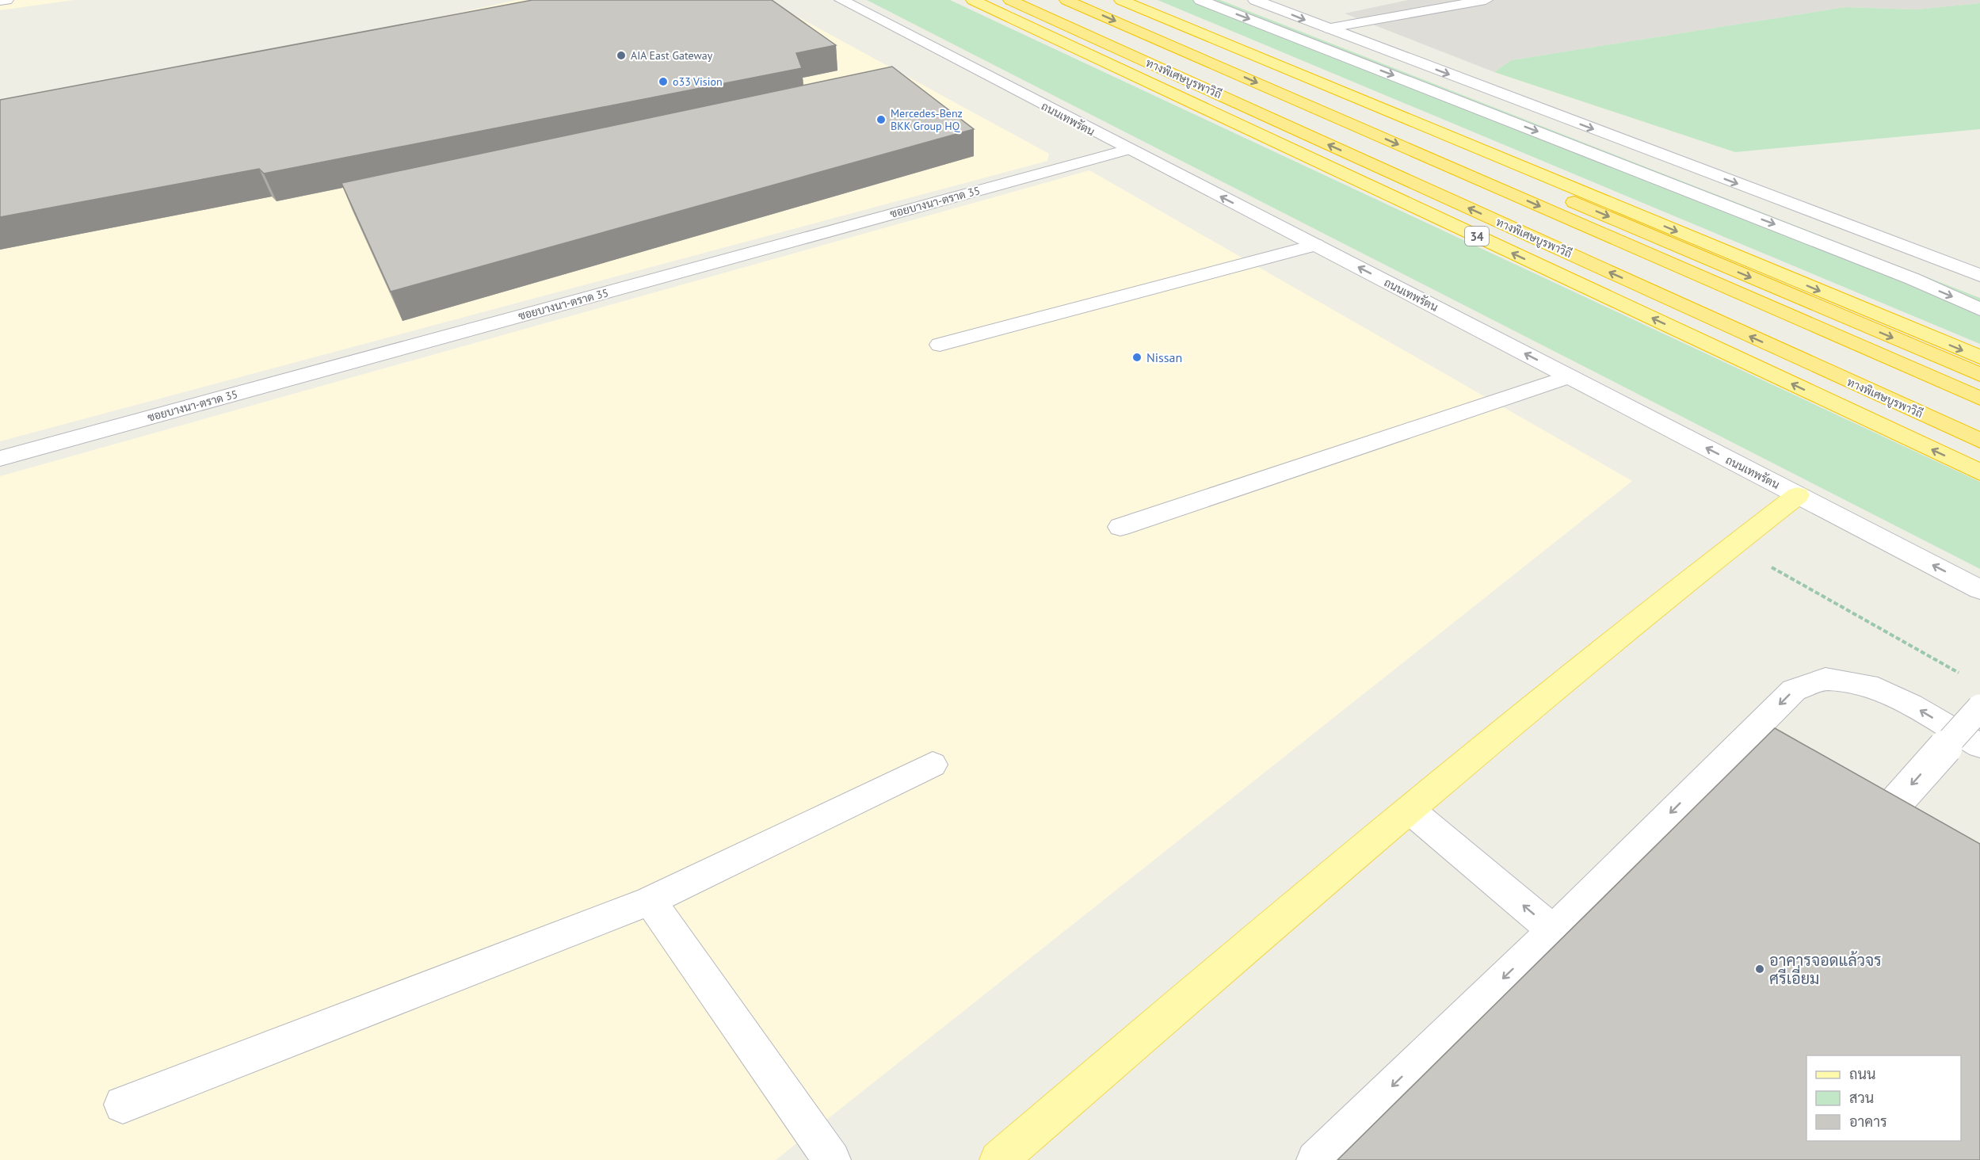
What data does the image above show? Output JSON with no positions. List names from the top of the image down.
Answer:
{
  "streets": {
    "highway": ["ทางพิเศษบูรพาวิถี", "34"],
    "main road": ["ถนนเทพรัตน", "ซอยบางนา-ตราด 35"]
  },
  "crossings": [
    ["ถนนเทพรัตน", "ซอยบางนา-ตราด 35"]
  ],
  "places": [
    "AIA East Gateway",
    "o33 Vision",
    "Mercedes-Benz BKK Group HQ",
    "Nissan",
    "อาคารจอดแล้วจร ศรีเอี่ยม"
  ],
  "legend": ["ถนน", "สวน", "อาคาร"]
}
